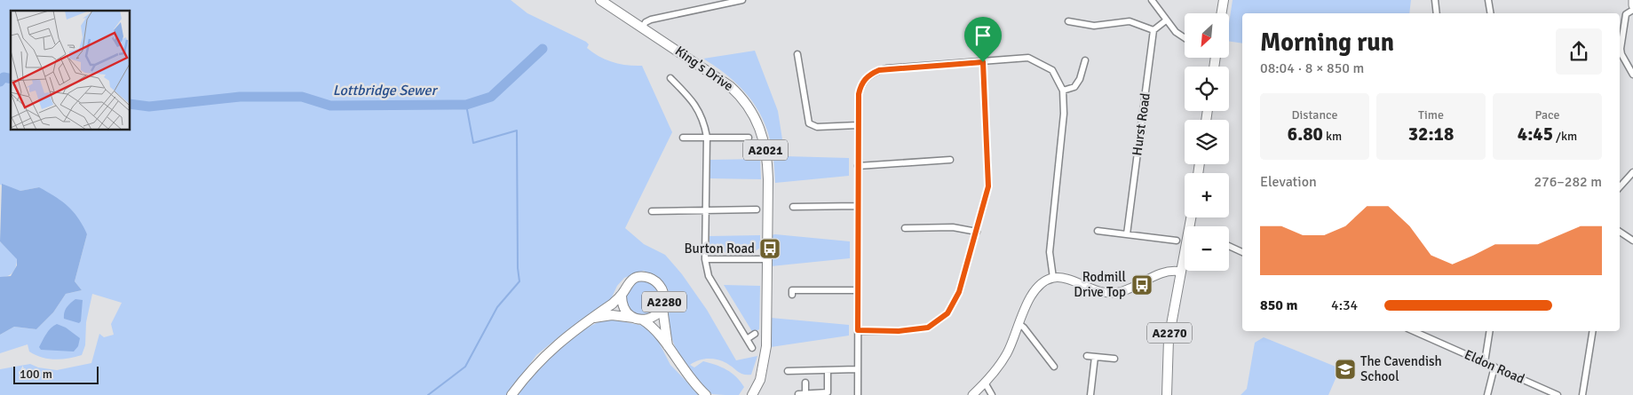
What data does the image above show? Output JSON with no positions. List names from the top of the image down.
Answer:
{
  "streets": {
    "main road": [
      "King's Drive",
      "A2021",
      "A2280",
      "A2270"
    ],
    "street": ["Hurst Road", "Eldon Road"]
  },
  "water": ["Lottbridge Sewer"],
  "places": {
    "bus stop": ["Burton Road", "Rodmill Drive Top"],
    "school or university": ["The Cavendish School"]
  },
  "scale_bar": "100 m",
  "north": "bottom left",
  "page": {
    "map_buttons": ["+", "−"],
    "heading": ["Morning run", "08:04 · 8 × 850 m"],
    "stats": [
      ["Distance", "6.80 km"],
      ["Time", "32:18"],
      ["Pace", "4:45 /km"]
    ],
    "chart": ["Elevation", "276–282 m"],
    "list": [
      {
        "name": "850 m",
        "note": "4:34"
      }
    ],
    "scale": "100 m"
  }
}
